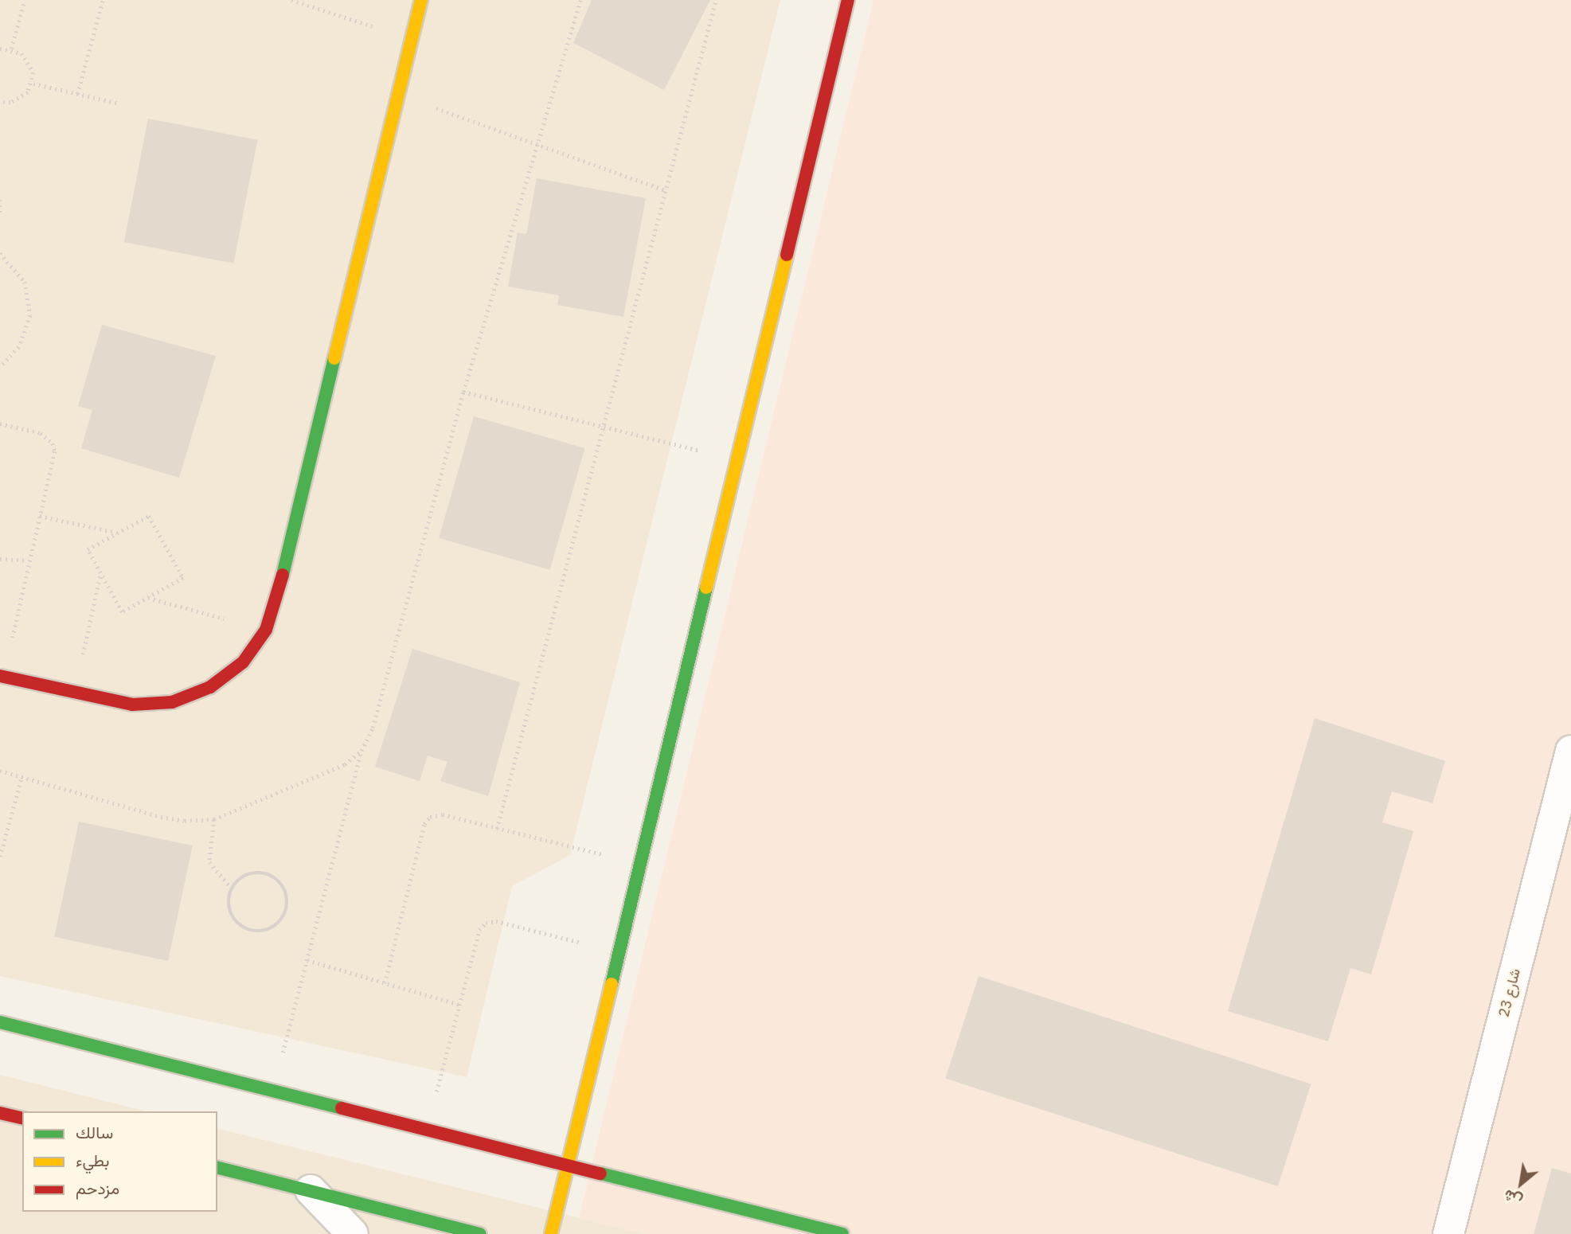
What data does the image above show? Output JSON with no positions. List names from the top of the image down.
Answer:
{
  "streets": {
    "street": ["شارع 23"]
  },
  "legend": ["سالك", "بطيء", "مزدحم"],
  "north": "bottom left"
}
